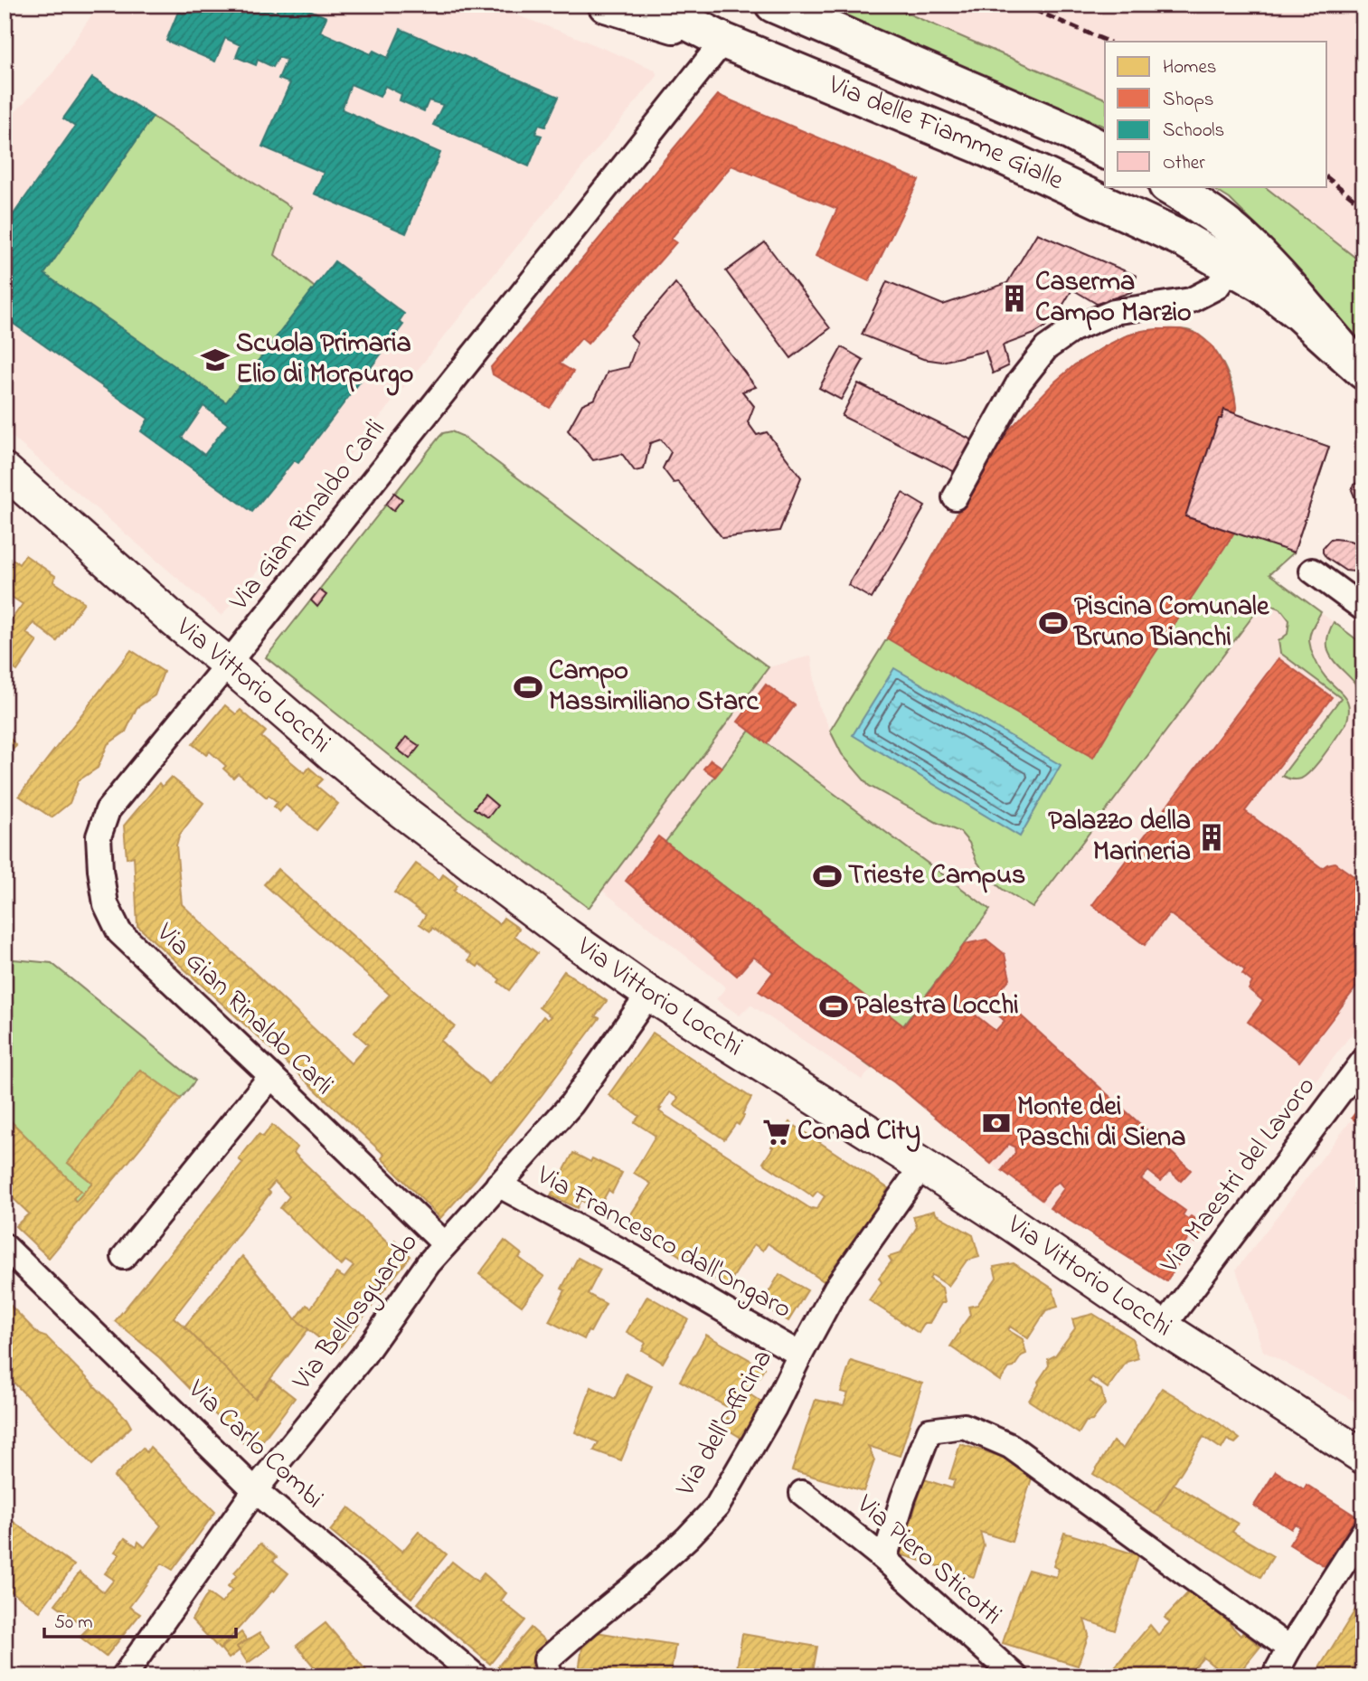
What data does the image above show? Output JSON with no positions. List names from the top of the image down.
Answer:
{
  "streets": {
    "main road": ["Via delle Fiamme Gialle", "Via Vittorio Locchi"],
    "street": [
      "Via Gian Rinaldo Carli",
      "Via Maestri del Lavoro",
      "Via Francesco dall'Ongaro",
      "Via Bellosguardo",
      "Via dell'Officina",
      "Via Carlo Combi",
      "Via Piero Sticotti"
    ]
  },
  "crossings": [
    ["Via delle Fiamme Gialle", "Via Gian Rinaldo Carli"],
    ["Via Gian Rinaldo Carli", "Via Vittorio Locchi"],
    ["Via Gian Rinaldo Carli", "Via Bellosguardo"],
    ["Via Vittorio Locchi", "Via Maestri del Lavoro"],
    ["Via Vittorio Locchi", "Via Bellosguardo"],
    ["Via Vittorio Locchi", "Via dell'Officina"],
    ["Via Francesco dall'Ongaro", "Via Bellosguardo"],
    ["Via Francesco dall'Ongaro", "Via dell'Officina"],
    ["Via Bellosguardo", "Via Carlo Combi"]
  ],
  "places": {
    "building": ["Caserma Campo Marzio", "Palazzo della Marineria"],
    "school or university": ["Scuola Primaria Elio di Morpurgo"],
    "sports": [
      "Piscina Comunale Bruno Bianchi",
      "Campo Massimiliano Starc",
      "Trieste Campus",
      "Palestra Locchi"
    ],
    "bank": ["Monte dei Paschi di Siena"],
    "supermarket": ["Conad City"]
  },
  "legend": [
    "Homes",
    "Shops",
    "Schools",
    "Other"
  ],
  "scale_bar": "50 m"
}
